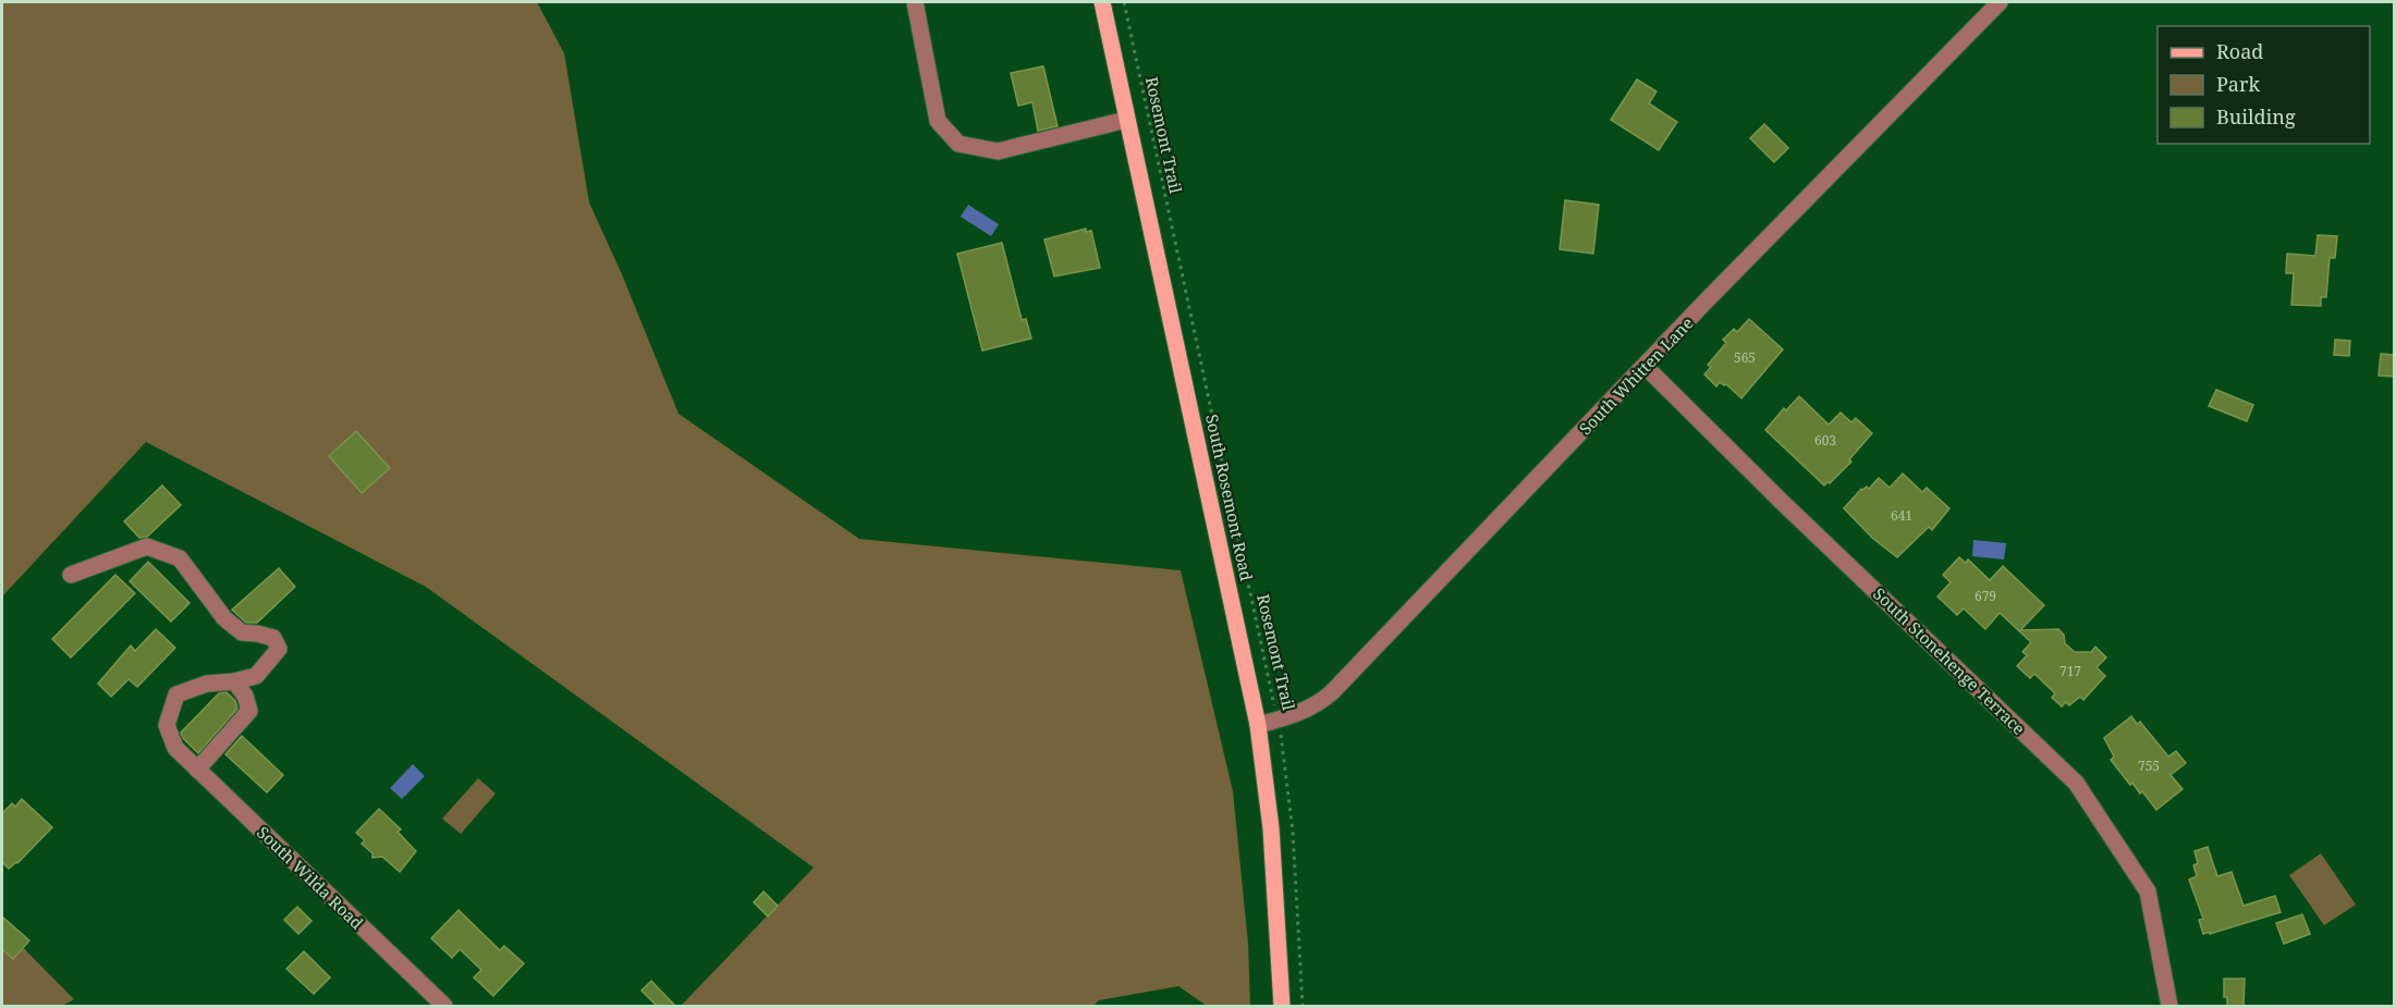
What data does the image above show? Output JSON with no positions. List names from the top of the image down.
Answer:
{
  "streets": {
    "main road": ["South Rosemont Road"],
    "street": ["South Whitten Lane", "South Stonehenge Terrace", "South Wilda Road"],
    "path": ["Rosemont Trail"]
  },
  "crossings": [
    ["Rosemont Trail", "South Whitten Lane"],
    ["South Whitten Lane", "South Rosemont Road"],
    ["South Whitten Lane", "South Stonehenge Terrace"]
  ],
  "house_numbers": [
    "565",
    "603",
    "641",
    "679",
    "717",
    "755"
  ],
  "legend": ["Road", "Park", "Building"]
}
